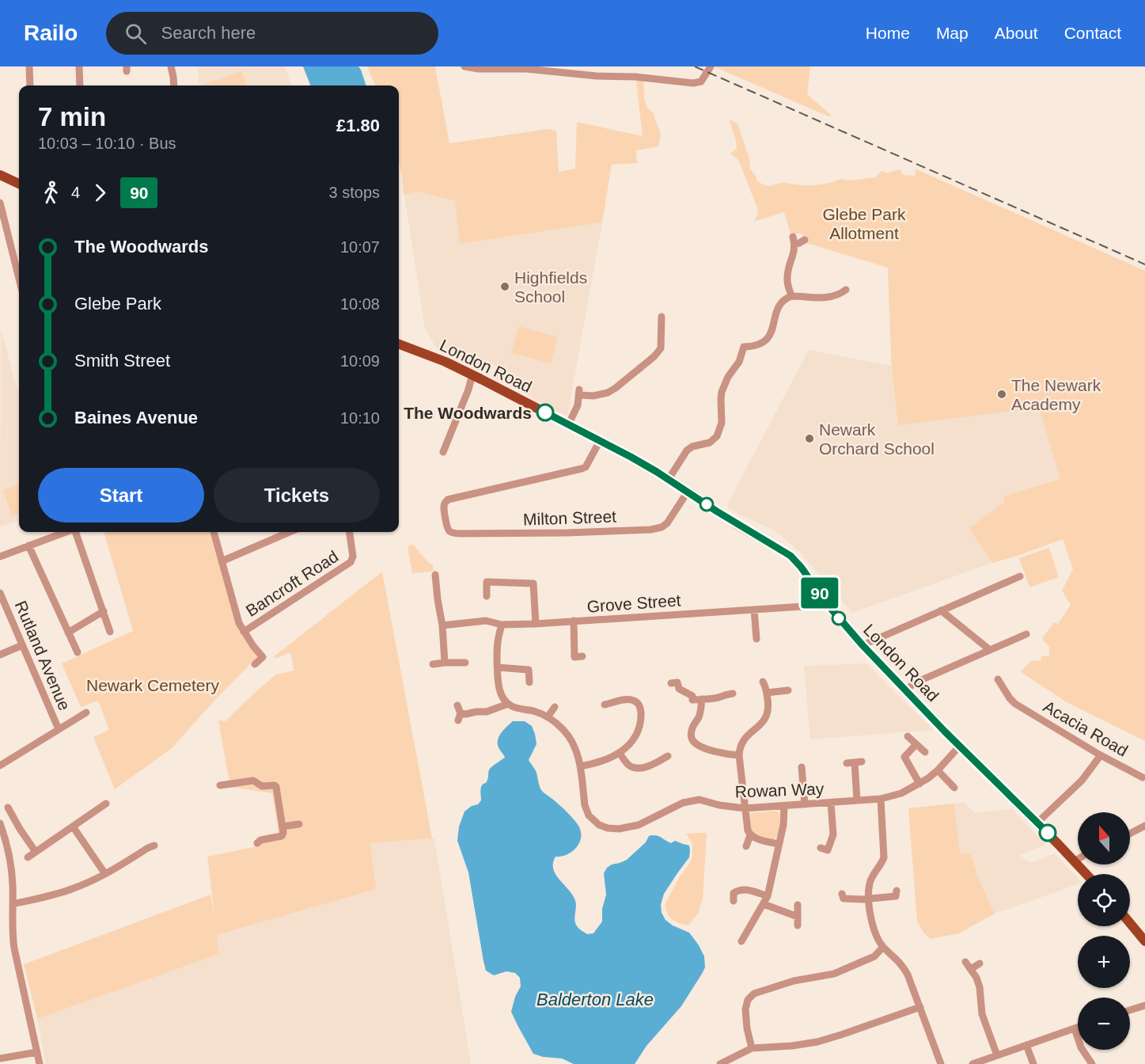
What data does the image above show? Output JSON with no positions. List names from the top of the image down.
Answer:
{
  "streets": {
    "main road": ["London Road"],
    "street": [
      "Milton Street",
      "Bancroft Road",
      "Grove Street",
      "Rutland Avenue",
      "Acacia Road",
      "Rowan Way"
    ]
  },
  "crossings": [
    ["London Road", "Milton Street"],
    ["London Road", "Grove Street"],
    ["London Road", "Rowan Way"]
  ],
  "water": ["Balderton Lake"],
  "parks": ["Glebe Park Allotment", "Newark Cemetery"],
  "places": [
    "Highfields School",
    "The Newark Academy",
    "The Woodwards",
    "Newark Orchard School"
  ],
  "lines": ["bus line 90"],
  "north": "top",
  "page": {
    "header": "Railo",
    "search": "Search here",
    "nav": [
      "Home",
      "Map",
      "About",
      "Contact"
    ],
    "on_map": "90",
    "heading": ["7 min", "10:03 – 10:10 · Bus", "£1.80"],
    "legs": ["4", "90", "3 stops"],
    "list": [
      {
        "name": "The Woodwards",
        "value": "10:07"
      },
      {
        "name": "Glebe Park",
        "value": "10:08"
      },
      {
        "name": "Smith Street",
        "value": "10:09"
      },
      {
        "name": "Baines Avenue",
        "value": "10:10"
      }
    ],
    "buttons": ["Start", "Tickets"],
    "map_buttons": ["+", "−"]
  }
}
